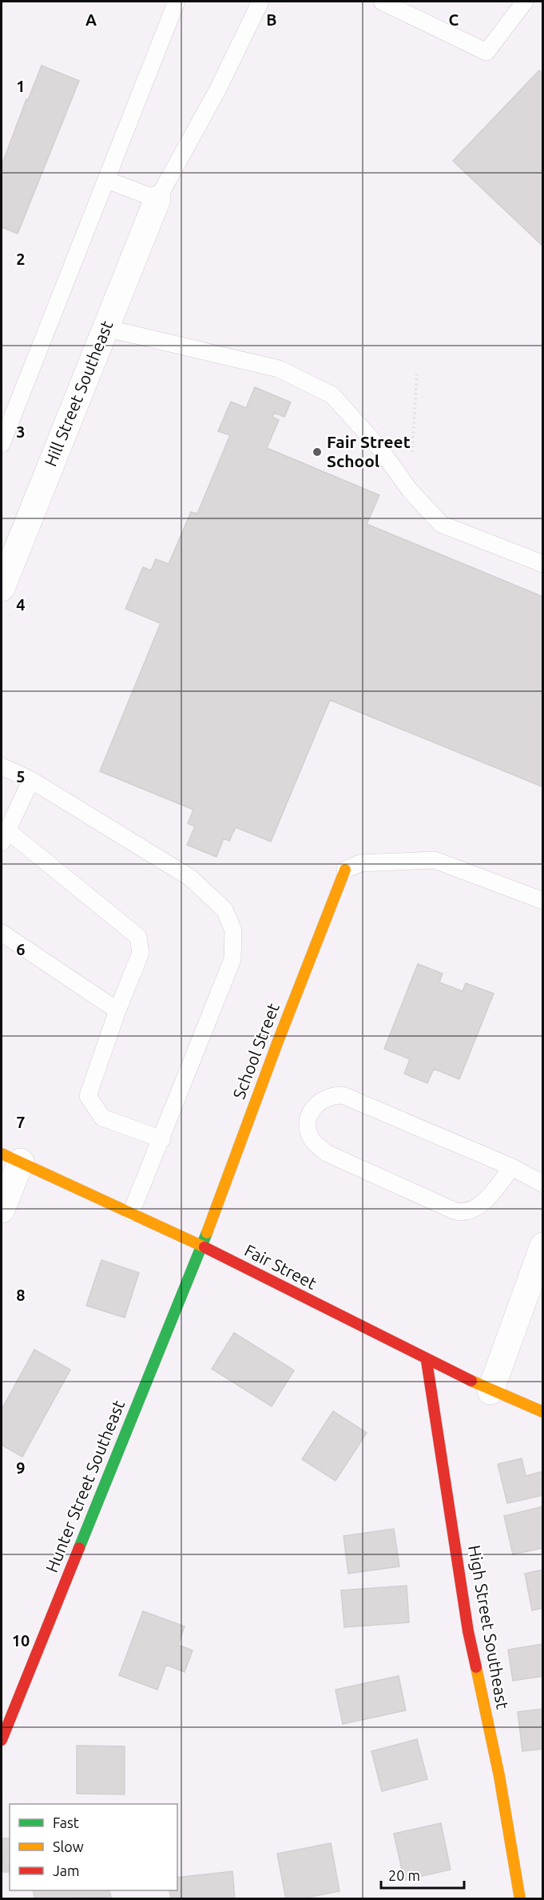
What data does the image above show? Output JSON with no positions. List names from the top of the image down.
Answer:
{
  "streets": {
    "street": [
      "Hill Street Southeast",
      "School Street",
      "Fair Street",
      "Hunter Street Southeast",
      "High Street Southeast"
    ]
  },
  "crossings": [
    ["School Street", "Fair Street"],
    ["School Street", "Hunter Street Southeast"],
    ["Fair Street", "Hunter Street Southeast"],
    ["Fair Street", "High Street Southeast"]
  ],
  "places": ["Fair Street School"],
  "legend": ["Fast", "Slow", "Jam"],
  "scale_bar": "20 m",
  "grid": {
    "columns": ["A", "B", "C"],
    "rows": [
      "1",
      "2",
      "3",
      "4",
      "5",
      "6",
      "7",
      "8",
      "9",
      "10"
    ]
  }
}
